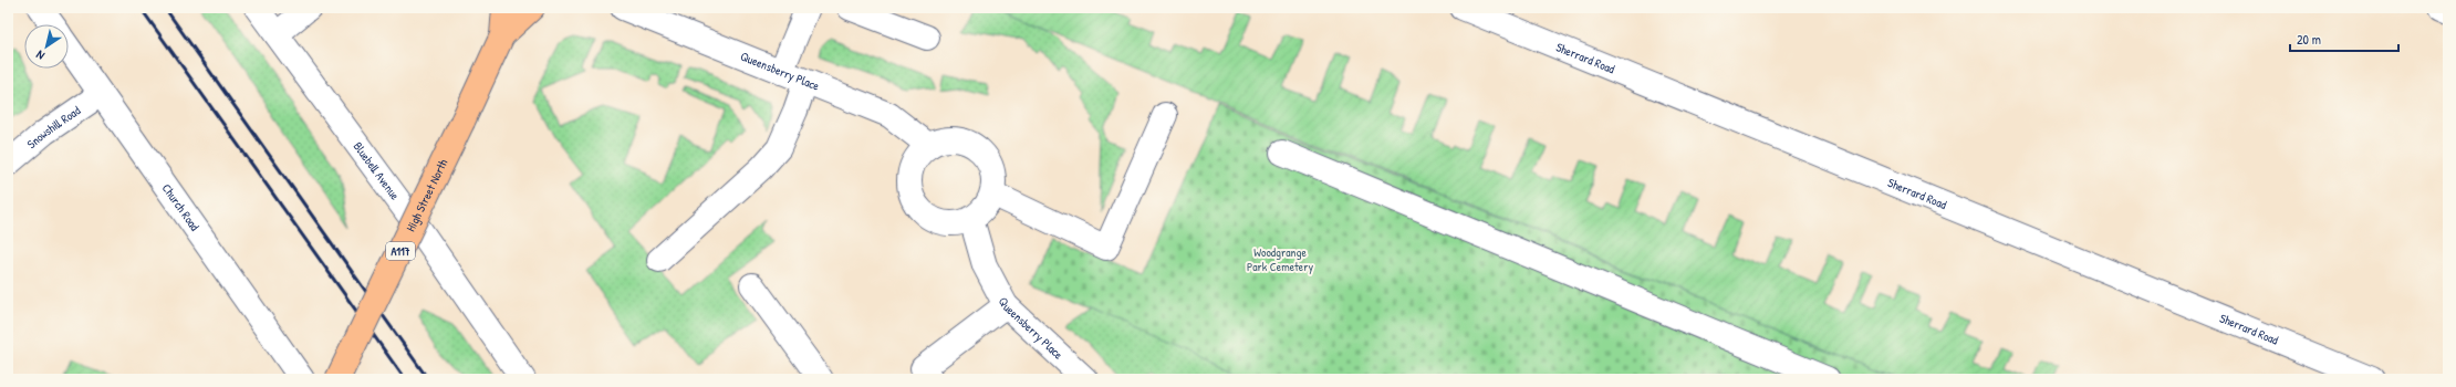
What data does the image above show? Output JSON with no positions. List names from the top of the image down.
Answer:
{
  "streets": {
    "main road": ["High Street North", "A117"],
    "street": [
      "Sherrard Road",
      "Queensberry Place",
      "Snowshill Road",
      "Bluebell Avenue",
      "Church Road"
    ]
  },
  "crossings": [
    ["Snowshill Road", "Church Road"]
  ],
  "parks": ["Woodgrange Park Cemetery"],
  "scale_bar": "20 m",
  "north": "bottom left"
}
